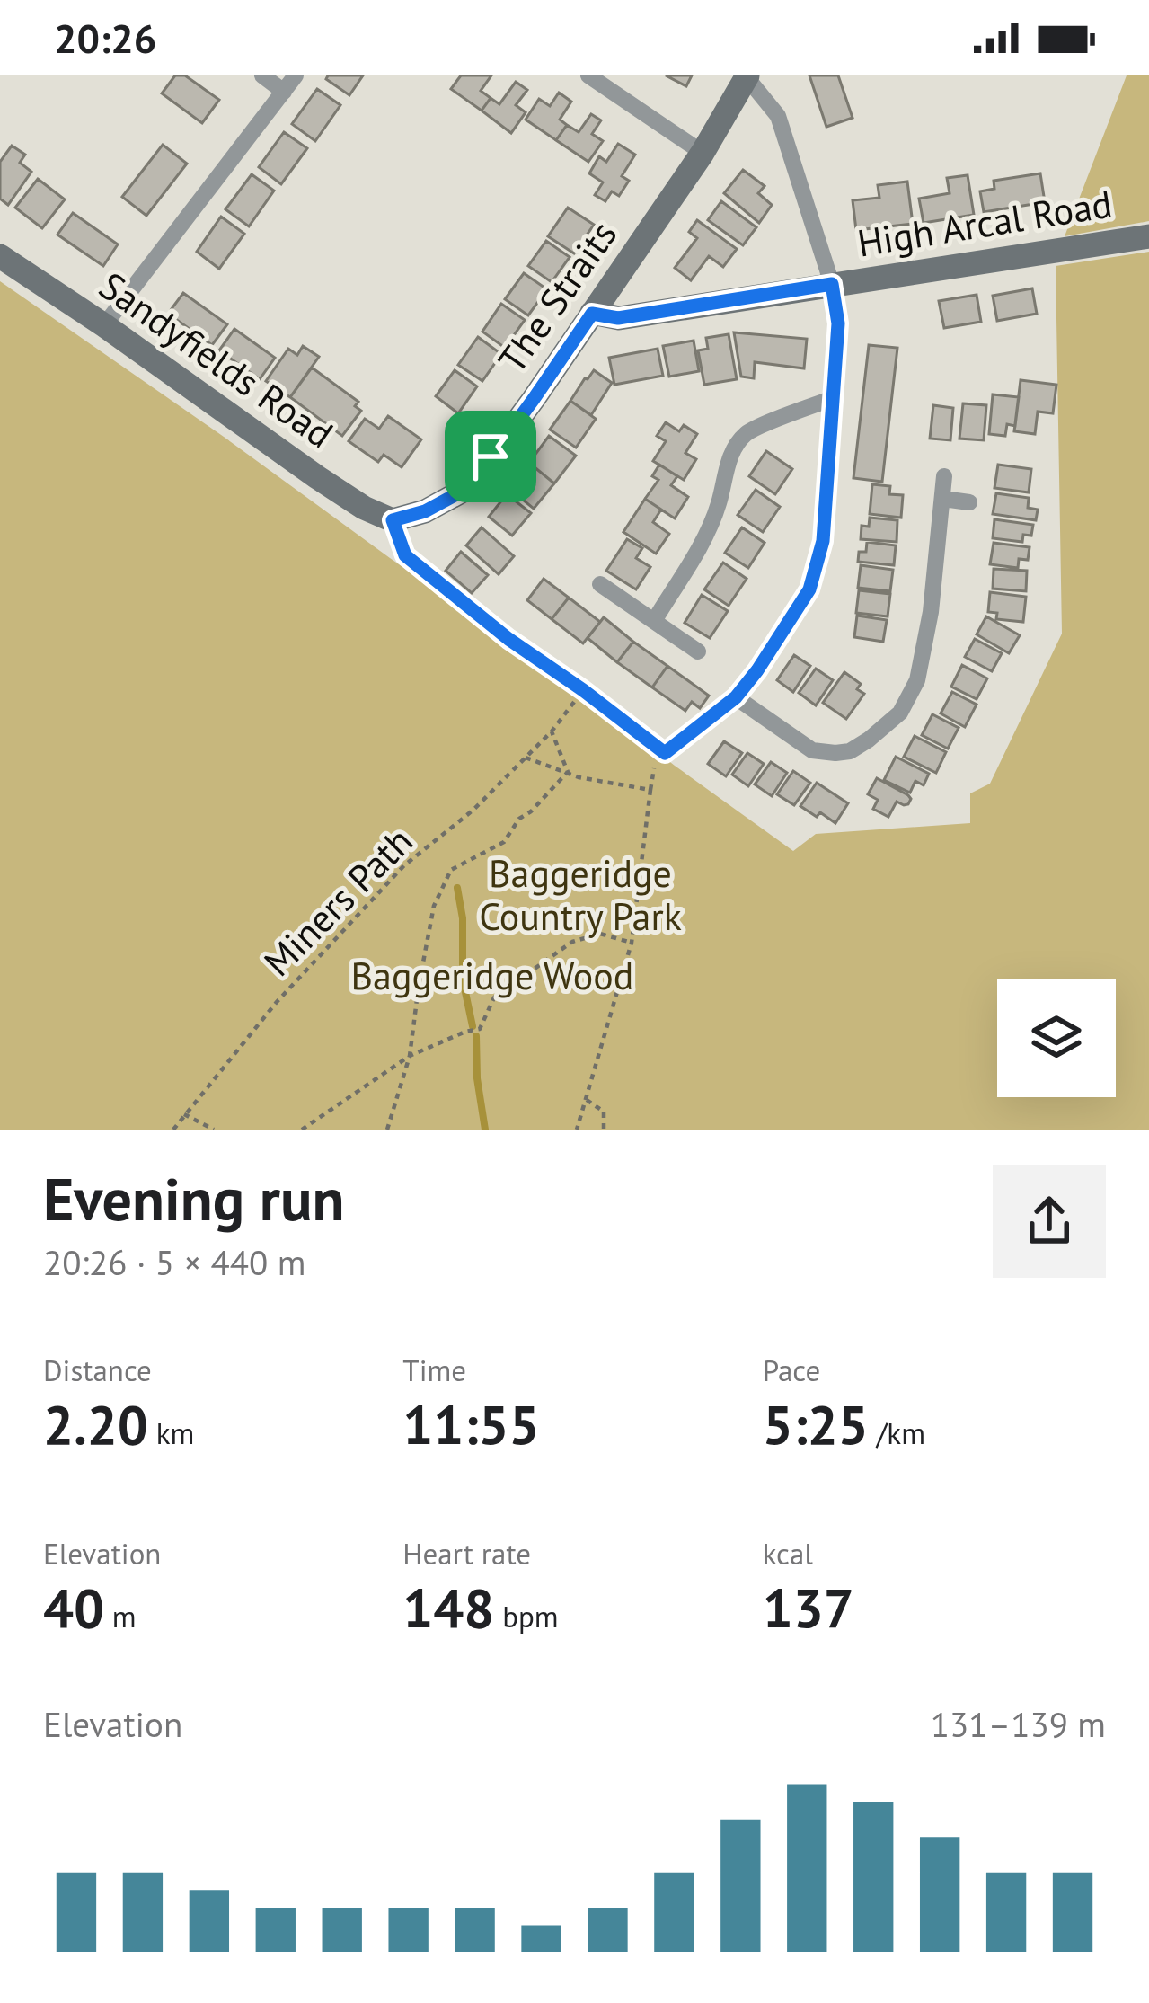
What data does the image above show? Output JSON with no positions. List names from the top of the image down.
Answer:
{
  "streets": {
    "street": ["High Arcal Road", "The Straits", "Sandyfields Road"],
    "path": ["Miners Path"]
  },
  "crossings": [
    ["High Arcal Road", "The Straits"],
    ["The Straits", "Sandyfields Road"]
  ],
  "parks": ["Baggeridge Country Park", "Baggeridge Wood"],
  "page": {
    "status": "20:26",
    "heading": ["Evening run", "20:26 · 5 × 440 m"],
    "stats": [
      ["Distance", "2.20 km"],
      ["Time", "11:55"],
      ["Pace", "5:25 /km"],
      ["Elevation", "40 m"],
      ["Heart rate", "148 bpm"],
      ["kcal", "137"]
    ],
    "chart": ["Elevation", "131–139 m"]
  }
}
